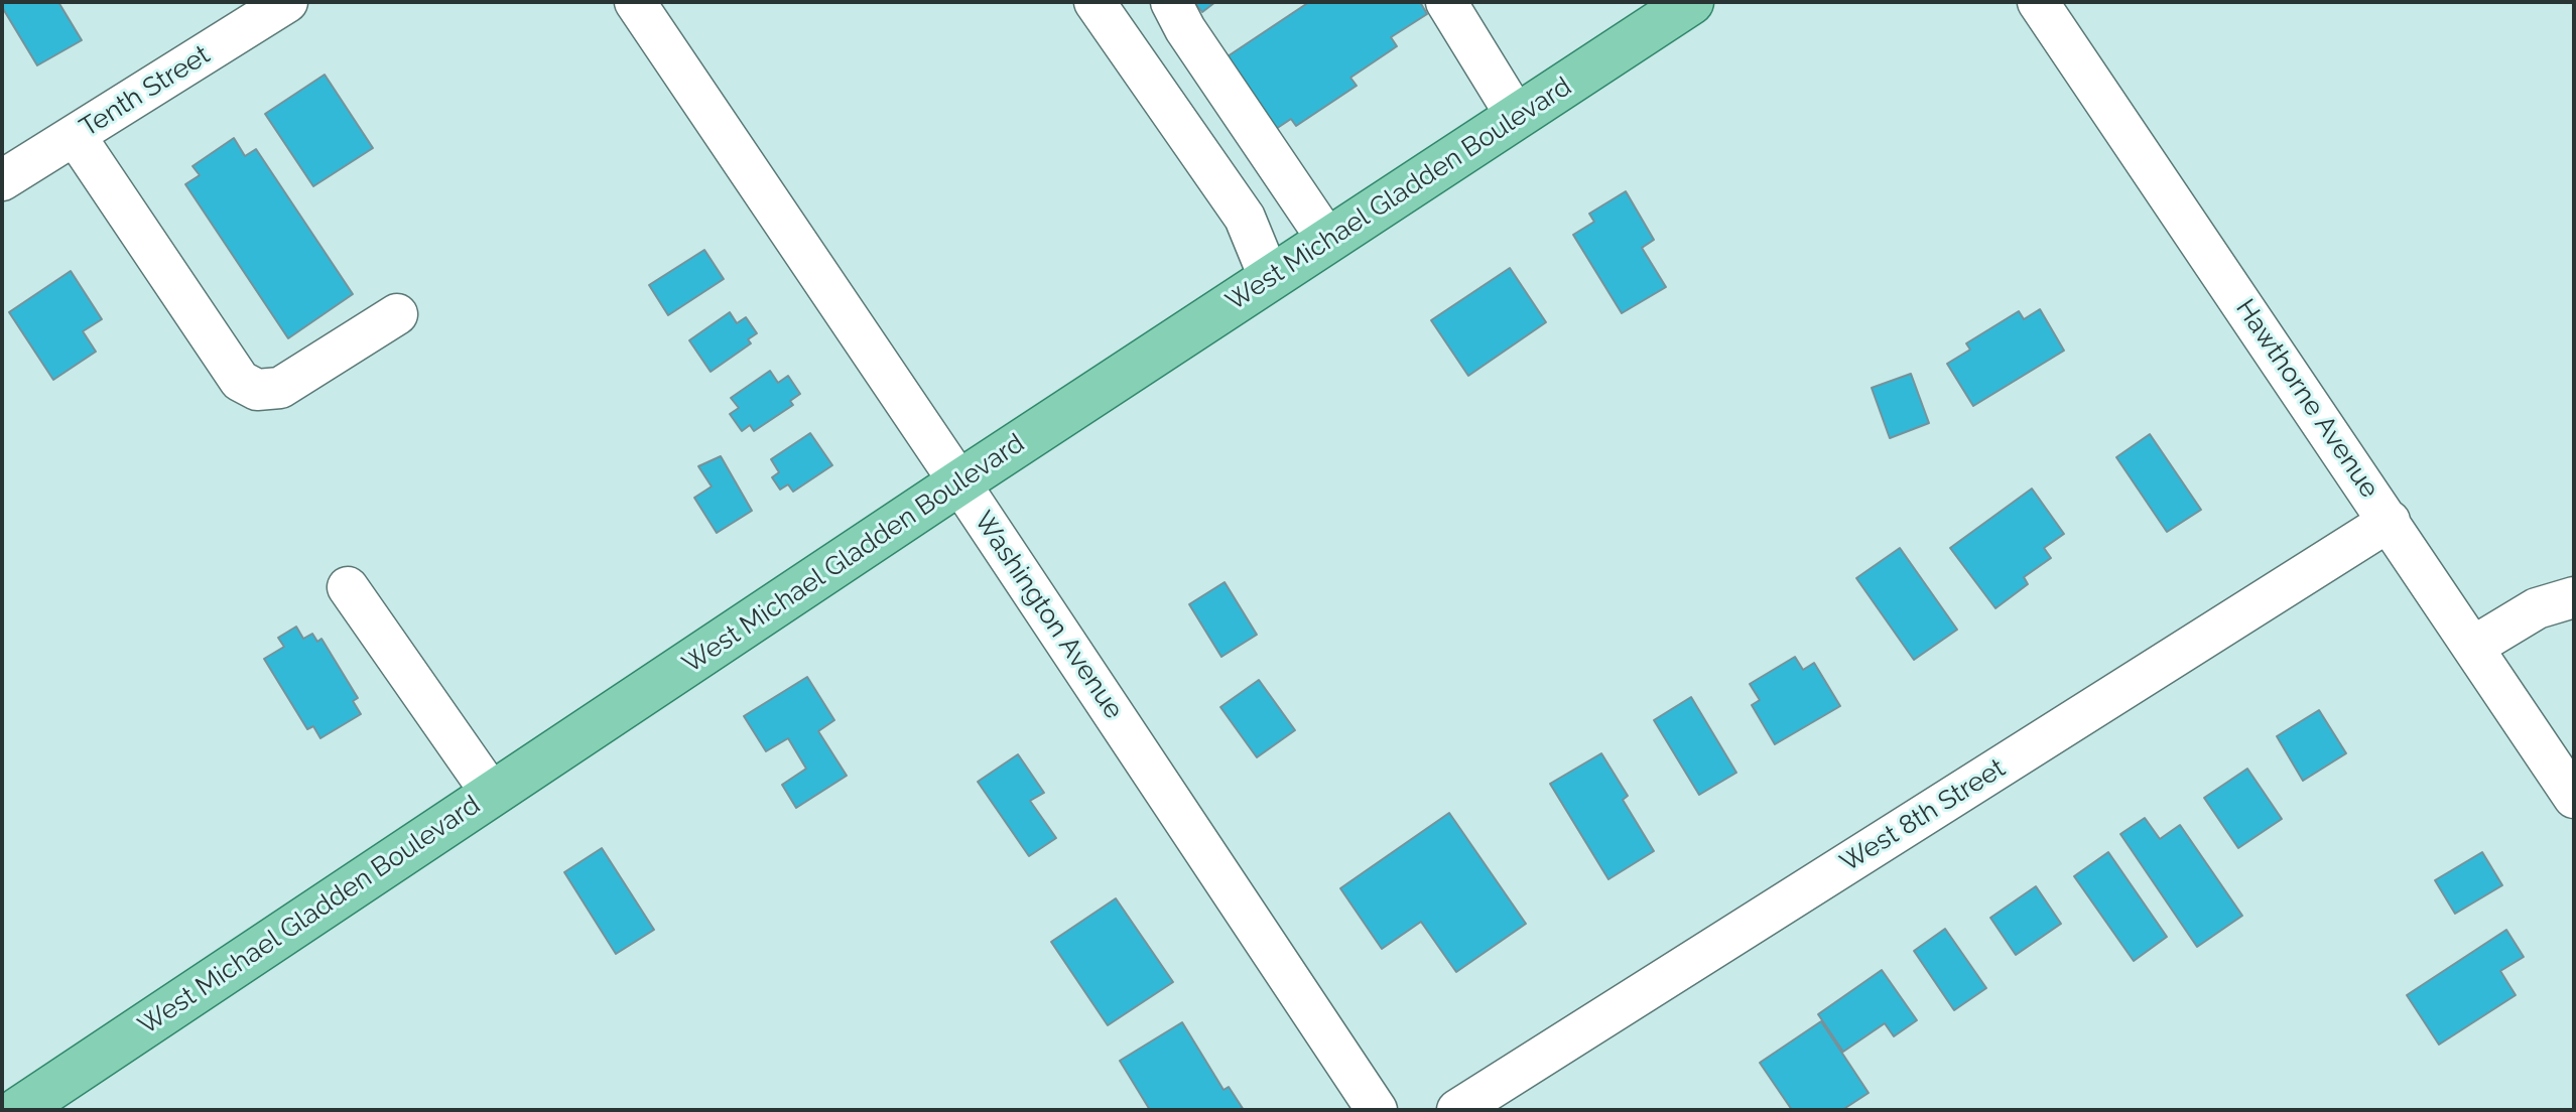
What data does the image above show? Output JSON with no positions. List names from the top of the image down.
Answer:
{
  "streets": {
    "main road": ["West Michael Gladden Boulevard"],
    "street": [
      "Tenth Street",
      "Hawthorne Avenue",
      "Washington Avenue",
      "West 8th Street"
    ]
  },
  "crossings": [
    ["West Michael Gladden Boulevard", "Washington Avenue"],
    ["Hawthorne Avenue", "West 8th Street"]
  ]
}
